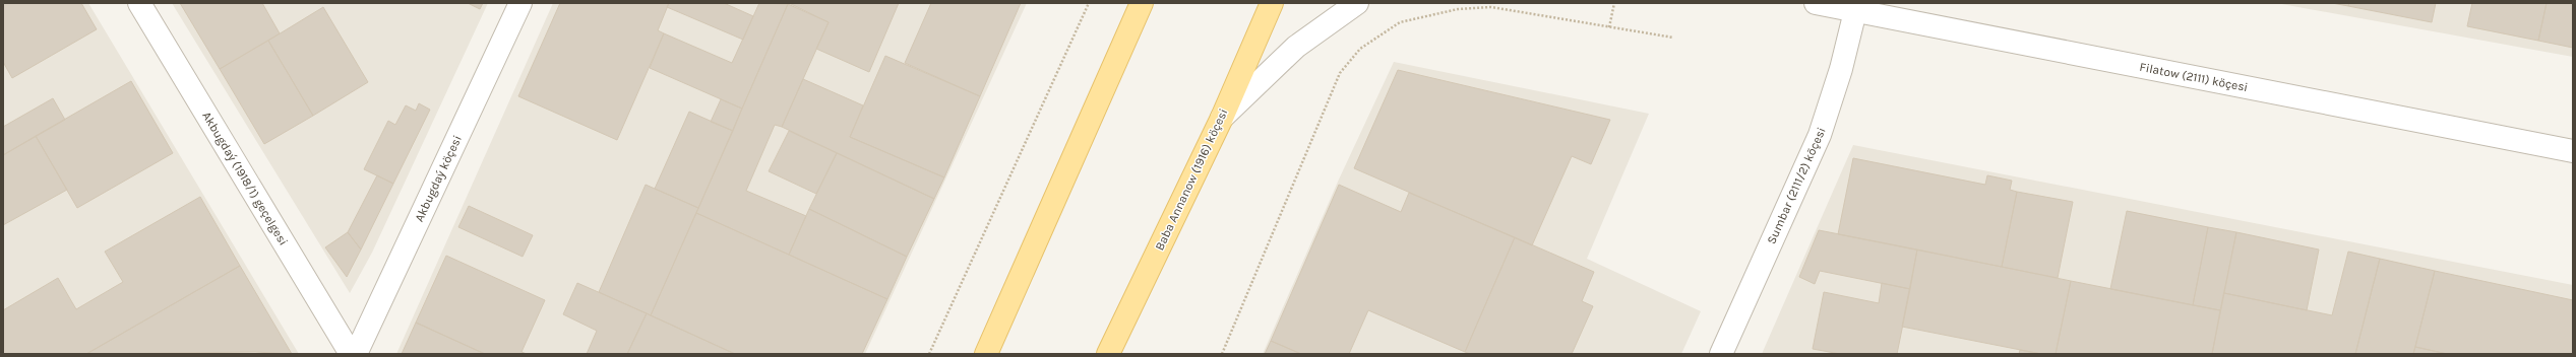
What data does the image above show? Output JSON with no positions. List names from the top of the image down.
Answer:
{
  "streets": {
    "main road": ["Baba Annanow (1916) köçesi"],
    "street": [
      "Filatow (2111) köçesi",
      "Akbugdaý (1918/1) geçelgesi",
      "Akbugdaý köçesi",
      "Sumbar (2111/2) köçesi"
    ]
  },
  "crossings": [
    ["Filatow (2111) köçesi", "Sumbar (2111/2) köçesi"]
  ]
}
